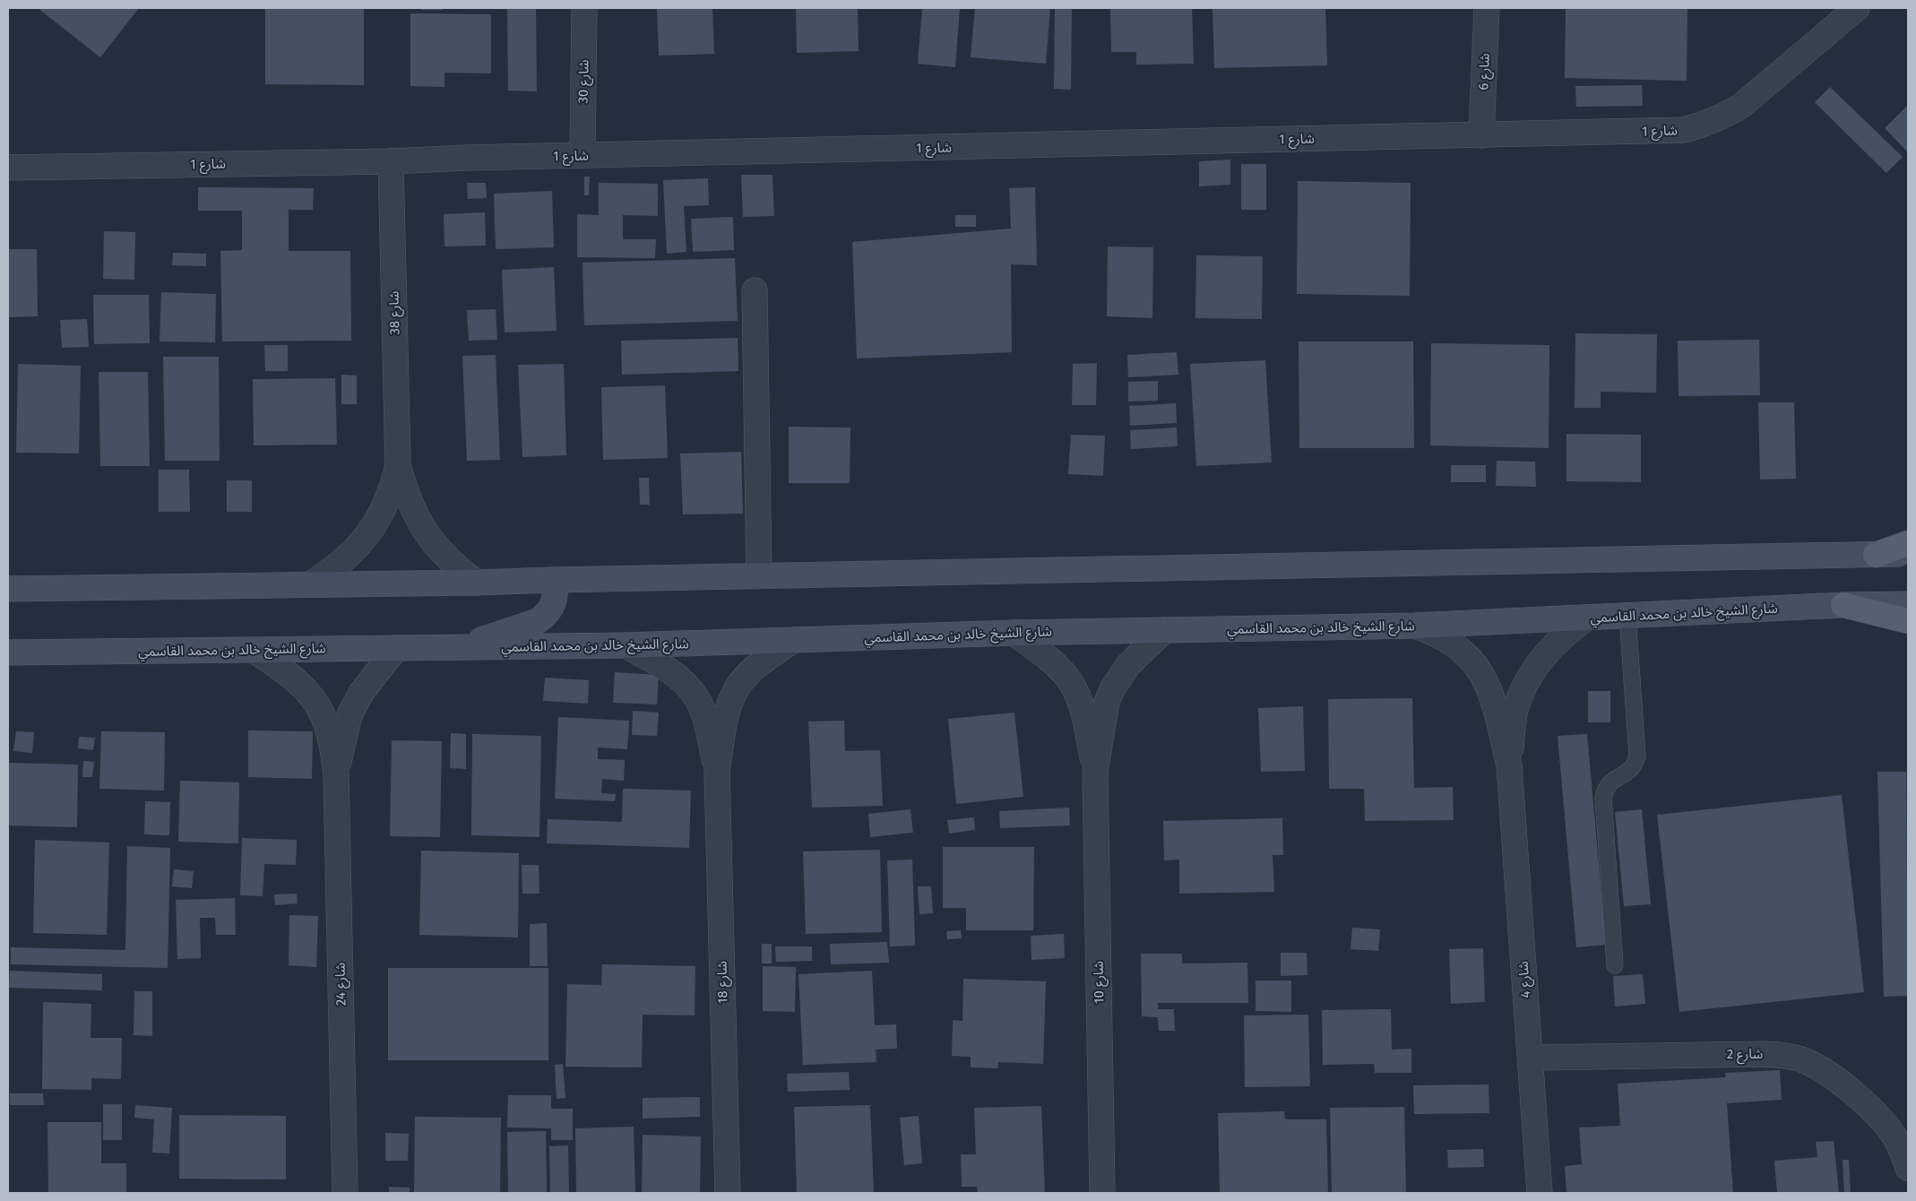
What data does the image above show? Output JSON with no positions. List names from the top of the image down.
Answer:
{
  "streets": {
    "main road": ["شارع الشيخ خالد بن محمد القاسمي"],
    "street": [
      "شارع 6",
      "شارع 30",
      "شارع 1",
      "شارع 38",
      "شارع 4",
      "شارع 18",
      "شارع 10",
      "شارع 24",
      "شارع 2"
    ]
  },
  "crossings": [
    ["شارع 6", "شارع 1"],
    ["شارع 30", "شارع 1"],
    ["شارع 1", "شارع 38"],
    ["شارع الشيخ خالد بن محمد القاسمي", "شارع 4"],
    ["شارع الشيخ خالد بن محمد القاسمي", "شارع 18"],
    ["شارع الشيخ خالد بن محمد القاسمي", "شارع 10"],
    ["شارع الشيخ خالد بن محمد القاسمي", "شارع 24"],
    ["شارع 4", "شارع 2"]
  ]
}
